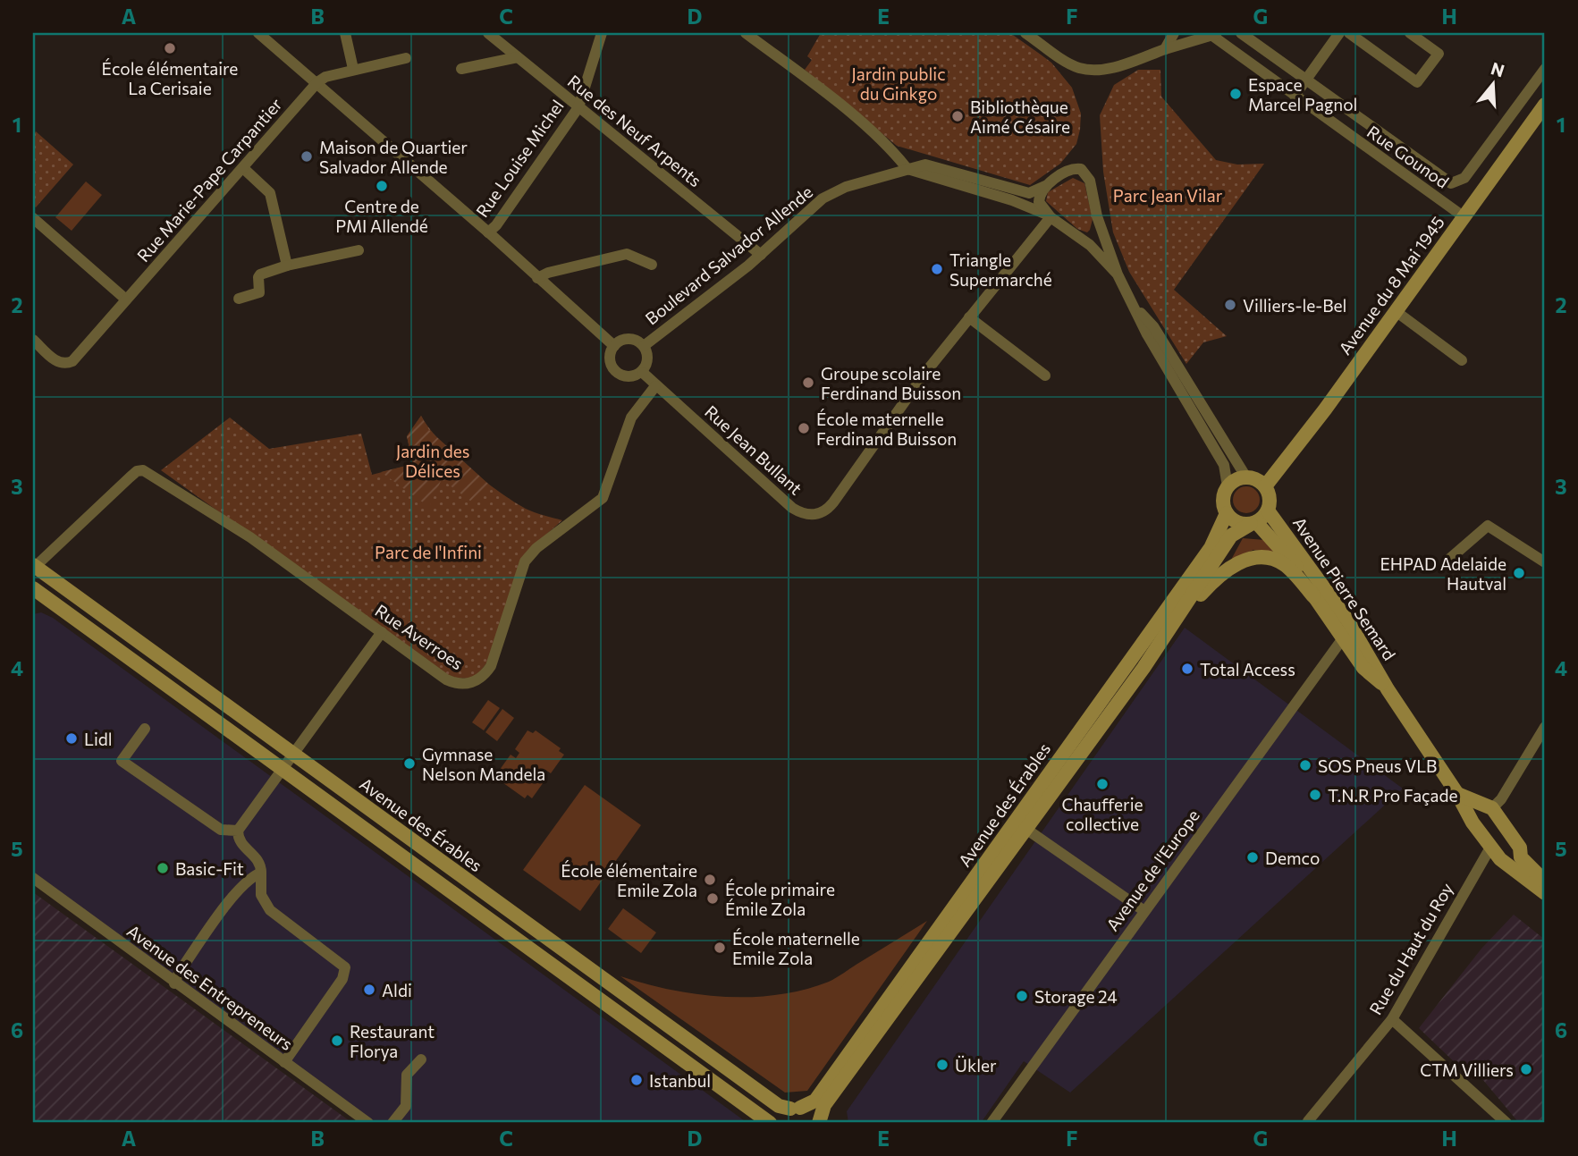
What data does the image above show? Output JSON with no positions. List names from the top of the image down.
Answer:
{
  "streets": {
    "main road": ["Avenue du 8 Mai 1945", "Avenue Pierre Semard", "Avenue des Érables"],
    "street": [
      "Rue des Neuf Arpents",
      "Rue Gounod",
      "Rue Louise Michel",
      "Rue Marie-Pape Carpantier",
      "Boulevard Salvador Allende",
      "Rue Jean Bullant",
      "Rue Averroes",
      "Avenue de l'Europe",
      "Rue du Haut du Roy",
      "Avenue des Entrepreneurs"
    ]
  },
  "crossings": [
    ["Rue des Neuf Arpents", "Rue Louise Michel"],
    ["Rue des Neuf Arpents", "Boulevard Salvador Allende"],
    ["Rue Gounod", "Avenue du 8 Mai 1945"],
    ["Boulevard Salvador Allende", "Rue Jean Bullant"],
    ["Avenue du 8 Mai 1945", "Avenue Pierre Semard"],
    ["Avenue du 8 Mai 1945", "Avenue des Érables"],
    ["Rue Jean Bullant", "Rue Averroes"],
    ["Avenue Pierre Semard", "Avenue des Érables"],
    ["Avenue Pierre Semard", "Avenue de l'Europe"],
    ["Avenue Pierre Semard", "Rue du Haut du Roy"],
    ["Rue Averroes", "Avenue des Érables"]
  ],
  "parks": [
    "Jardin public du Ginkgo",
    "Parc Jean Vilar",
    "Jardin des Délices",
    "Parc de l'Infini"
  ],
  "places": [
    "École élémentaire La Cerisaie",
    "Espace Marcel Pagnol",
    "Bibliothèque Aimé Césaire",
    "Maison de Quartier Salvador Allende",
    "Centre de PMI Allendé",
    "Triangle Supermarché",
    "Villiers-le-Bel",
    "Groupe scolaire Ferdinand Buisson",
    "École maternelle Ferdinand Buisson",
    "EHPAD Adelaide Hautval",
    "Total Access",
    "Lidl",
    "Gymnase Nelson Mandela",
    "SOS Pneus VLB",
    "Chaufferie collective",
    "T.N.R Pro Façade",
    "Demco",
    "Basic-Fit",
    "École élémentaire Emile Zola",
    "École primaire Émile Zola",
    "École maternelle Emile Zola",
    "Aldi",
    "Storage 24",
    "Restaurant Florya",
    "Ükler",
    "CTM Villiers",
    "Istanbul"
  ],
  "north": "top",
  "grid": {
    "columns": [
      "A",
      "B",
      "C",
      "D",
      "E",
      "F",
      "G",
      "H"
    ],
    "rows": [
      "1",
      "2",
      "3",
      "4",
      "5",
      "6"
    ]
  }
}
